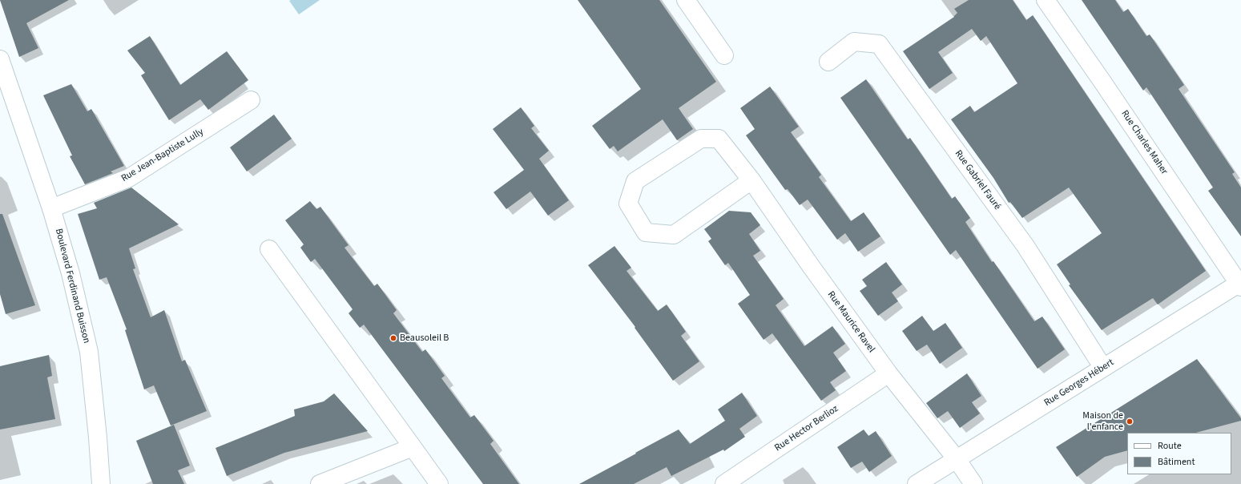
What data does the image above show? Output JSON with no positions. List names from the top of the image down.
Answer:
{
  "streets": {
    "street": [
      "Rue Charles Maher",
      "Rue Jean-Baptiste Lully",
      "Rue Gabriel Fauré",
      "Boulevard Ferdinand Buisson",
      "Rue Maurice Ravel",
      "Rue Georges Hébert",
      "Rue Hector Berlioz"
    ]
  },
  "crossings": [
    ["Rue Charles Maher", "Rue Georges Hébert"],
    ["Rue Jean-Baptiste Lully", "Boulevard Ferdinand Buisson"],
    ["Rue Gabriel Fauré", "Rue Georges Hébert"],
    ["Rue Maurice Ravel", "Rue Georges Hébert"],
    ["Rue Maurice Ravel", "Rue Hector Berlioz"]
  ],
  "places": ["Beausoleil B", "Maison de l'enfance"],
  "legend": ["Route", "Bâtiment"]
}
